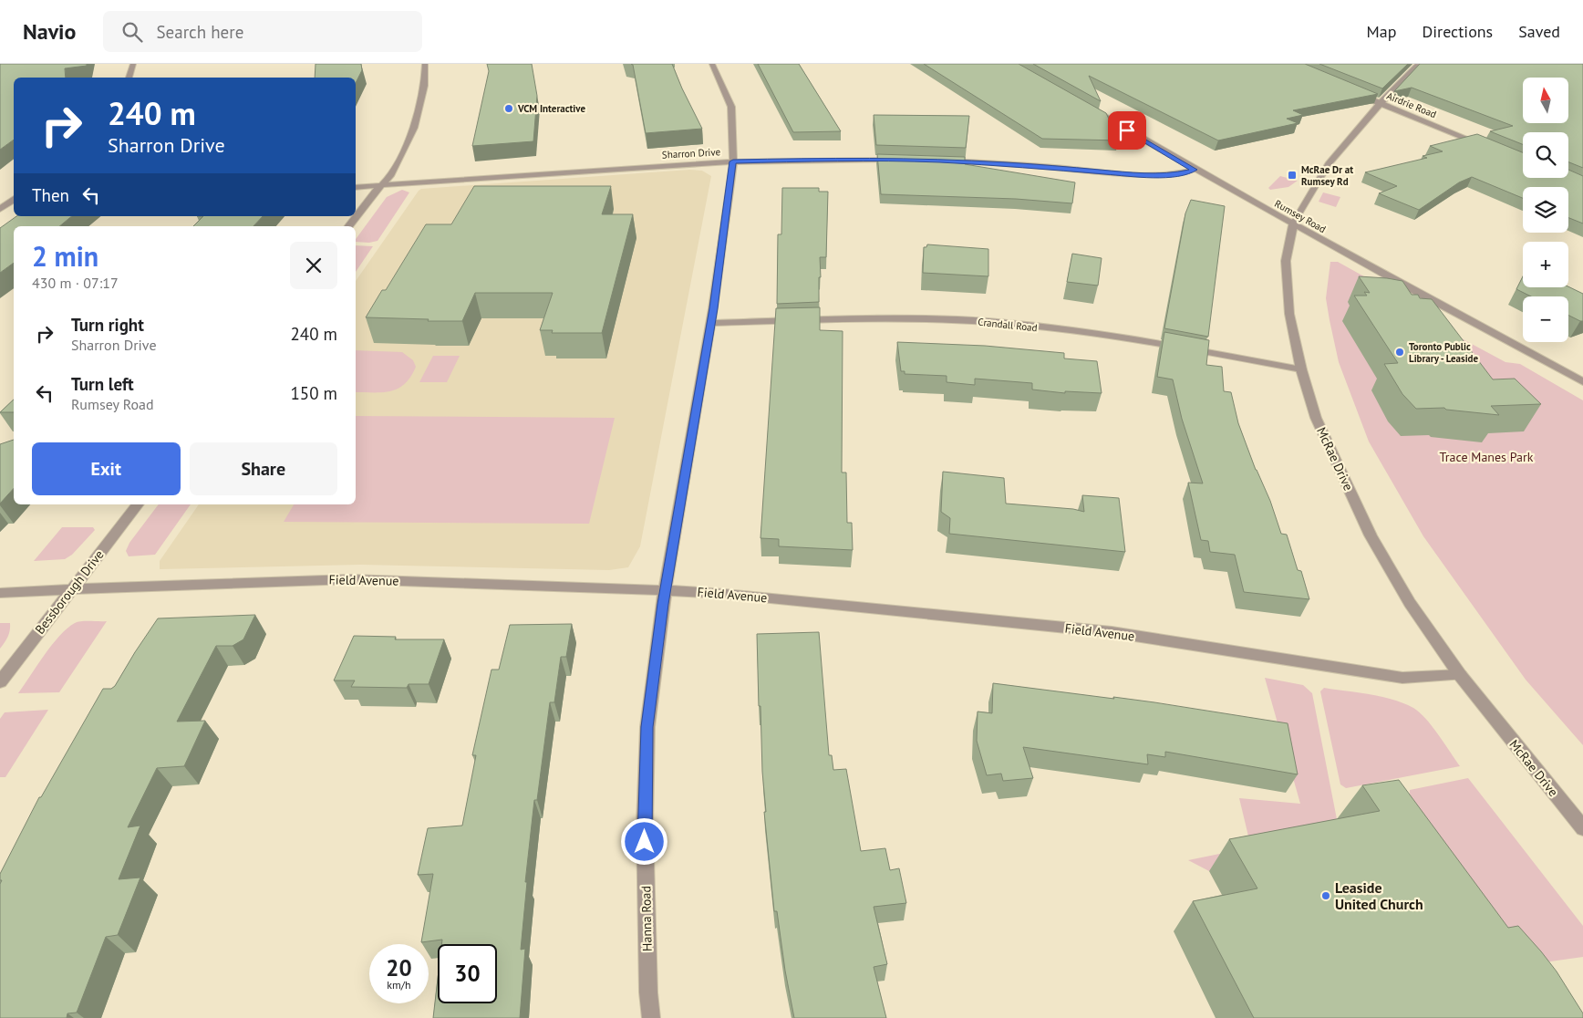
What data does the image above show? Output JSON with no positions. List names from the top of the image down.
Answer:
{
  "streets": {
    "street": [
      "Airdrie Road",
      "Sharron Drive",
      "Rumsey Road",
      "Crandall Road",
      "McRae Drive",
      "Field Avenue",
      "Bessborough Drive",
      "Hanna Road"
    ]
  },
  "crossings": [
    ["Airdrie Road", "McRae Drive"],
    ["Sharron Drive", "Hanna Road"],
    ["Rumsey Road", "McRae Drive"],
    ["Crandall Road", "McRae Drive"],
    ["Crandall Road", "Hanna Road"],
    ["McRae Drive", "Field Avenue"],
    ["Field Avenue", "Bessborough Drive"],
    ["Field Avenue", "Hanna Road"]
  ],
  "parks": ["Trace Manes Park"],
  "places": {
    "other": ["VCM Interactive", "Toronto Public Library - Leaside", "Leaside United Church"],
    "transit": ["McRae Dr at Rumsey Rd"]
  },
  "north": "top",
  "page": {
    "header": "Navio",
    "search": "Search here",
    "nav": ["Map", "Directions", "Saved"],
    "map_buttons": ["+", "−"],
    "turn": ["240 m", "Sharron Drive"],
    "then": "Then",
    "heading": ["2 min", "430 m · 07:17"],
    "list": [
      {
        "name": "Turn right",
        "note": "Sharron Drive",
        "value": "240 m"
      },
      {
        "name": "Turn left",
        "note": "Rumsey Road",
        "value": "150 m"
      }
    ],
    "buttons": ["Exit", "Share"],
    "speed": "20 km/h",
    "limit": "30"
  }
}
